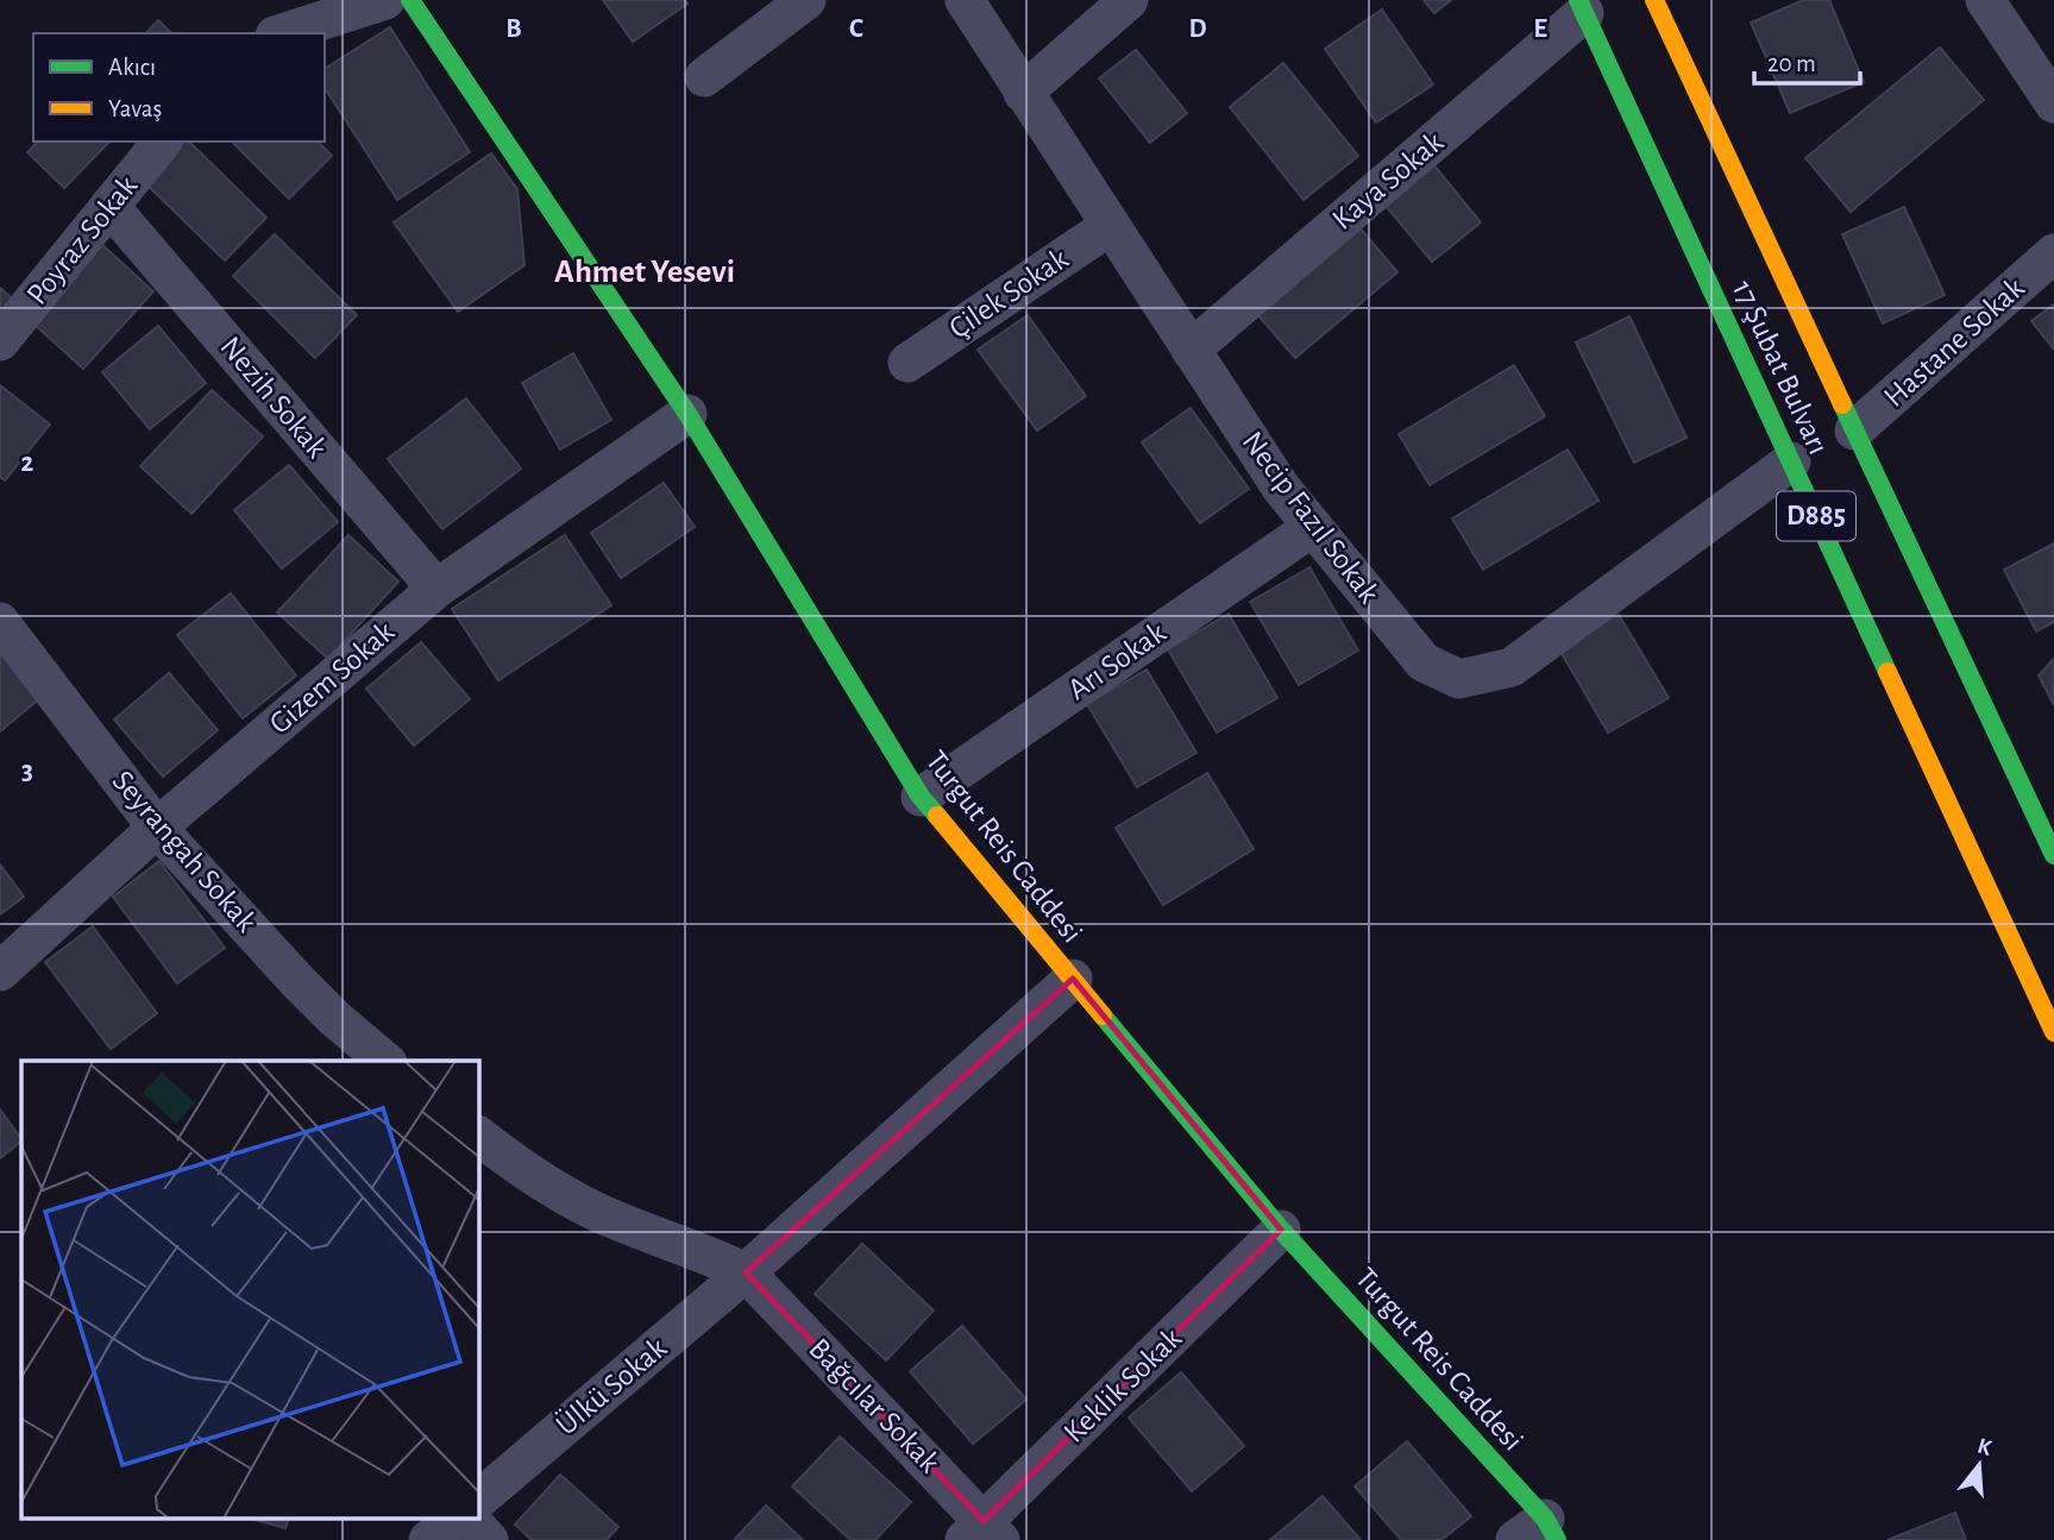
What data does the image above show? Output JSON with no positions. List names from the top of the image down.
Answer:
{
  "streets": {
    "main road": ["17 Şubat Bulvarı", "D885", "Turgut Reis Caddesi"],
    "street": [
      "Kaya Sokak",
      "Poyraz Sokak",
      "Çilek Sokak",
      "Hastane Sokak",
      "Nezih Sokak",
      "Necip Fazıl Sokak",
      "Arı Sokak",
      "Gizem Sokak",
      "Seyrangah Sokak",
      "Keklik Sokak",
      "Ülkü Sokak",
      "Bağcılar Sokak"
    ]
  },
  "crossings": [
    ["Kaya Sokak", "17 Şubat Bulvarı"],
    ["Kaya Sokak", "Necip Fazıl Sokak"],
    ["Poyraz Sokak", "Nezih Sokak"],
    ["Çilek Sokak", "Necip Fazıl Sokak"],
    ["Hastane Sokak", "17 Şubat Bulvarı"],
    ["17 Şubat Bulvarı", "Necip Fazıl Sokak"],
    ["Nezih Sokak", "Gizem Sokak"],
    ["Necip Fazıl Sokak", "Arı Sokak"],
    ["Arı Sokak", "Turgut Reis Caddesi"],
    ["Gizem Sokak", "Turgut Reis Caddesi"],
    ["Gizem Sokak", "Seyrangah Sokak"],
    ["Turgut Reis Caddesi", "Keklik Sokak"],
    ["Turgut Reis Caddesi", "Ülkü Sokak"],
    ["Keklik Sokak", "Bağcılar Sokak"],
    ["Ülkü Sokak", "Bağcılar Sokak"]
  ],
  "districts": ["Ahmet Yesevi"],
  "legend": ["Akıcı", "Yavaş"],
  "scale_bar": "20 m",
  "north": "top",
  "grid": {
    "columns": [
      "B",
      "C",
      "D",
      "E"
    ],
    "rows": ["2", "3"]
  }
}
